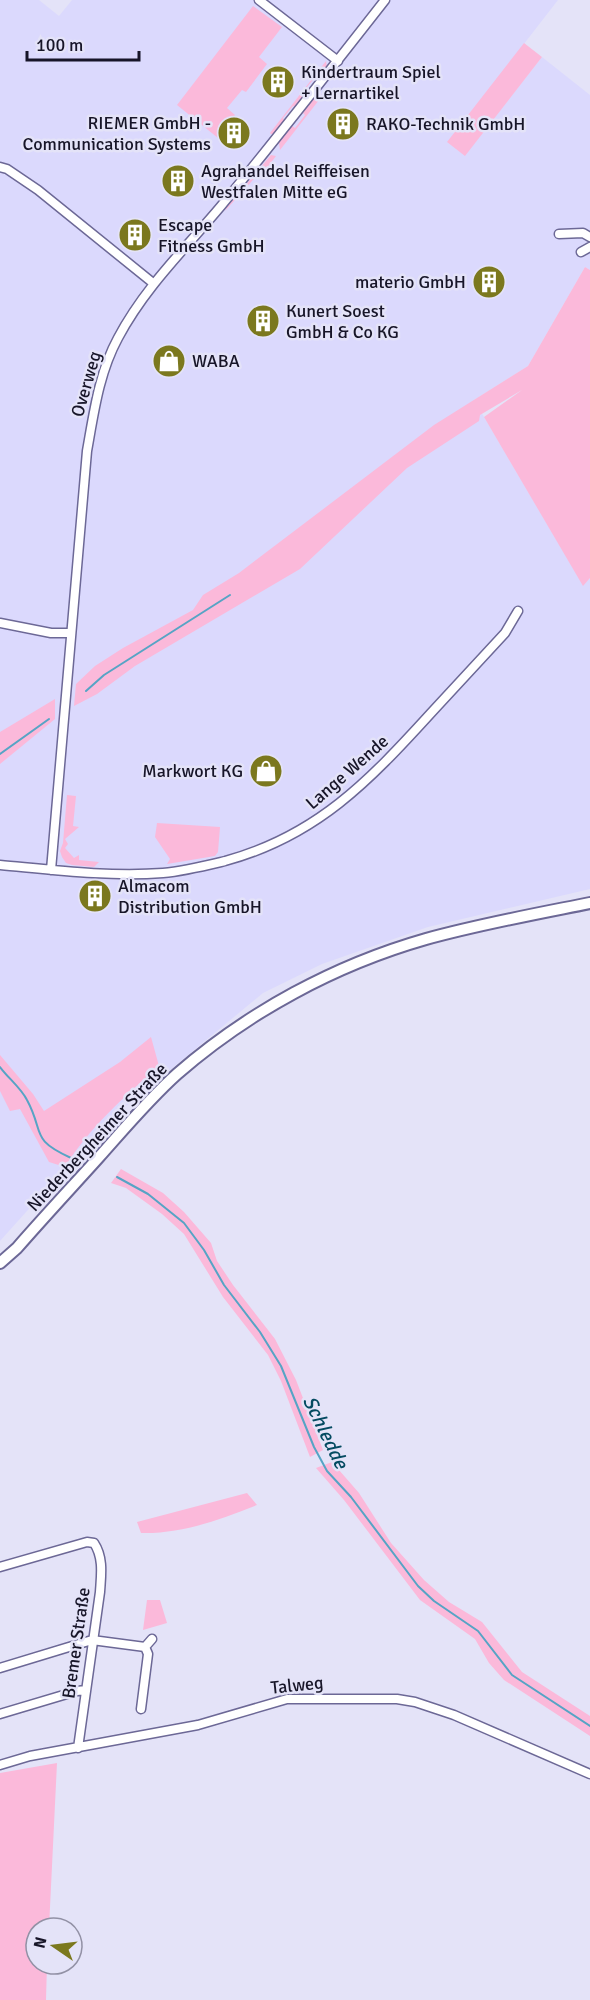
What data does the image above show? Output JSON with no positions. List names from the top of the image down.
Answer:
{
  "streets": {
    "main road": ["Niederbergheimer Straße"],
    "street": [
      "Overweg",
      "Lange Wende",
      "Bremer Straße",
      "Talweg"
    ]
  },
  "crossings": [
    ["Overweg", "Lange Wende"],
    ["Bremer Straße", "Talweg"]
  ],
  "water": ["Schledde"],
  "places": {
    "building": [
      "Kindertraum Spiel + Lernartikel",
      "RAKO-Technik GmbH",
      "RIEMER GmbH - Communication Systems",
      "Agrahandel Reiffeisen Westfalen Mitte eG",
      "Escape Fitness GmbH",
      "materio GmbH",
      "Kunert Soest GmbH & Co KG",
      "Almacom Distribution GmbH"
    ],
    "shop": ["WABA", "Markwort KG"]
  },
  "scale_bar": "100 m",
  "north": "left"
}
